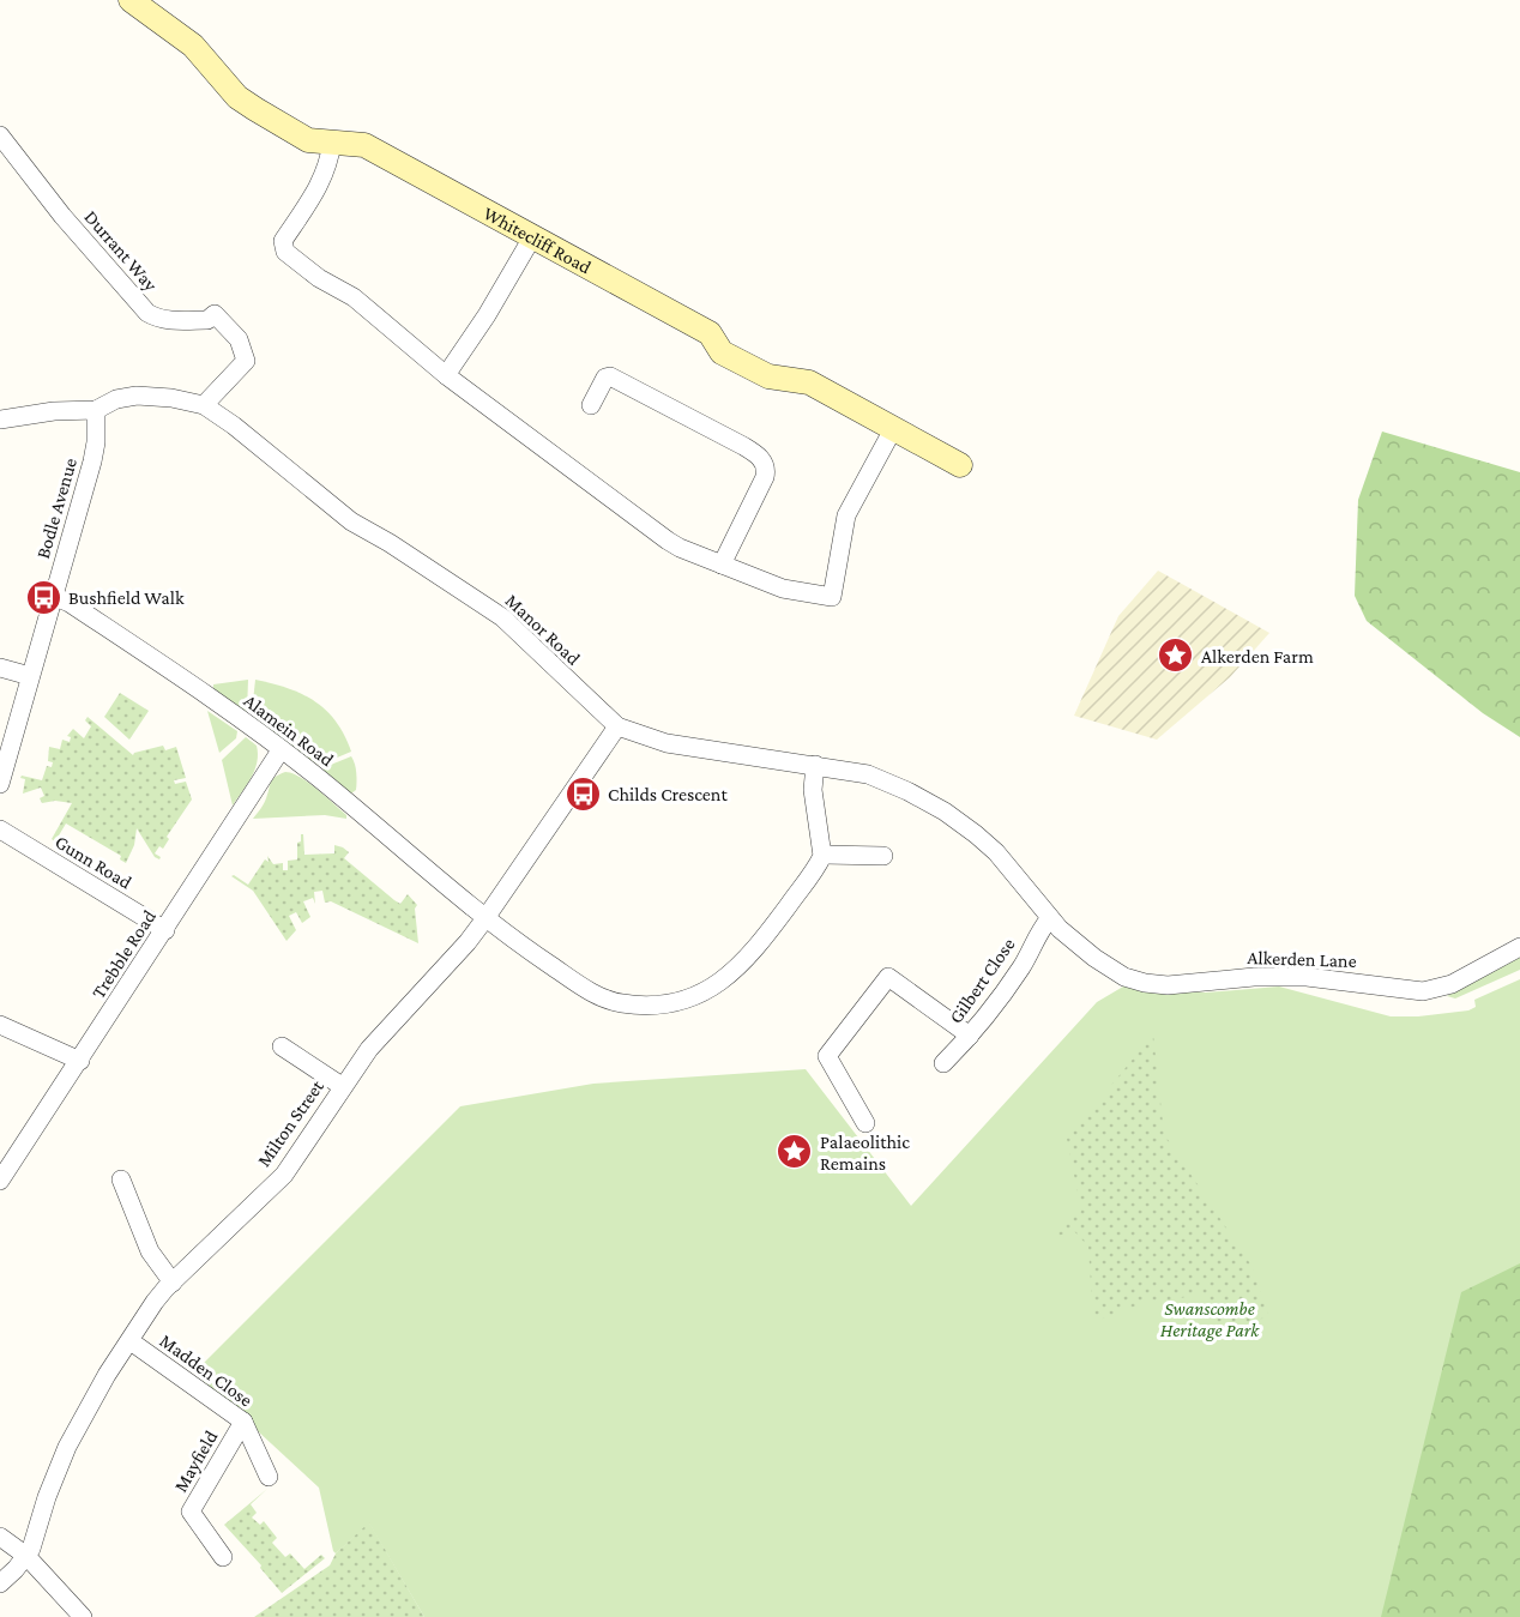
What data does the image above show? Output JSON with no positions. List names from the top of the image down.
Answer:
{
  "streets": {
    "street": [
      "Whitecliff Road",
      "Durrant Way",
      "Bodle Avenue",
      "Manor Road",
      "Alamein Road",
      "Gunn Road",
      "Trebble Road",
      "Alkerden Lane",
      "Gilbert Close",
      "Milton Street",
      "Madden Close",
      "Mayfield"
    ]
  },
  "crossings": [
    ["Durrant Way", "Manor Road"],
    ["Bodle Avenue", "Manor Road"],
    ["Bodle Avenue", "Alamein Road"],
    ["Manor Road", "Alkerden Lane"],
    ["Manor Road", "Gilbert Close"],
    ["Manor Road", "Milton Street"],
    ["Alamein Road", "Trebble Road"],
    ["Alamein Road", "Milton Street"],
    ["Gunn Road", "Trebble Road"],
    ["Alkerden Lane", "Gilbert Close"],
    ["Milton Street", "Madden Close"],
    ["Madden Close", "Mayfield"]
  ],
  "parks": ["Swanscombe Heritage Park"],
  "places": {
    "bus stop": ["Bushfield Walk", "Childs Crescent"],
    "place": ["Alkerden Farm", "Palaeolithic Remains"]
  }
}
